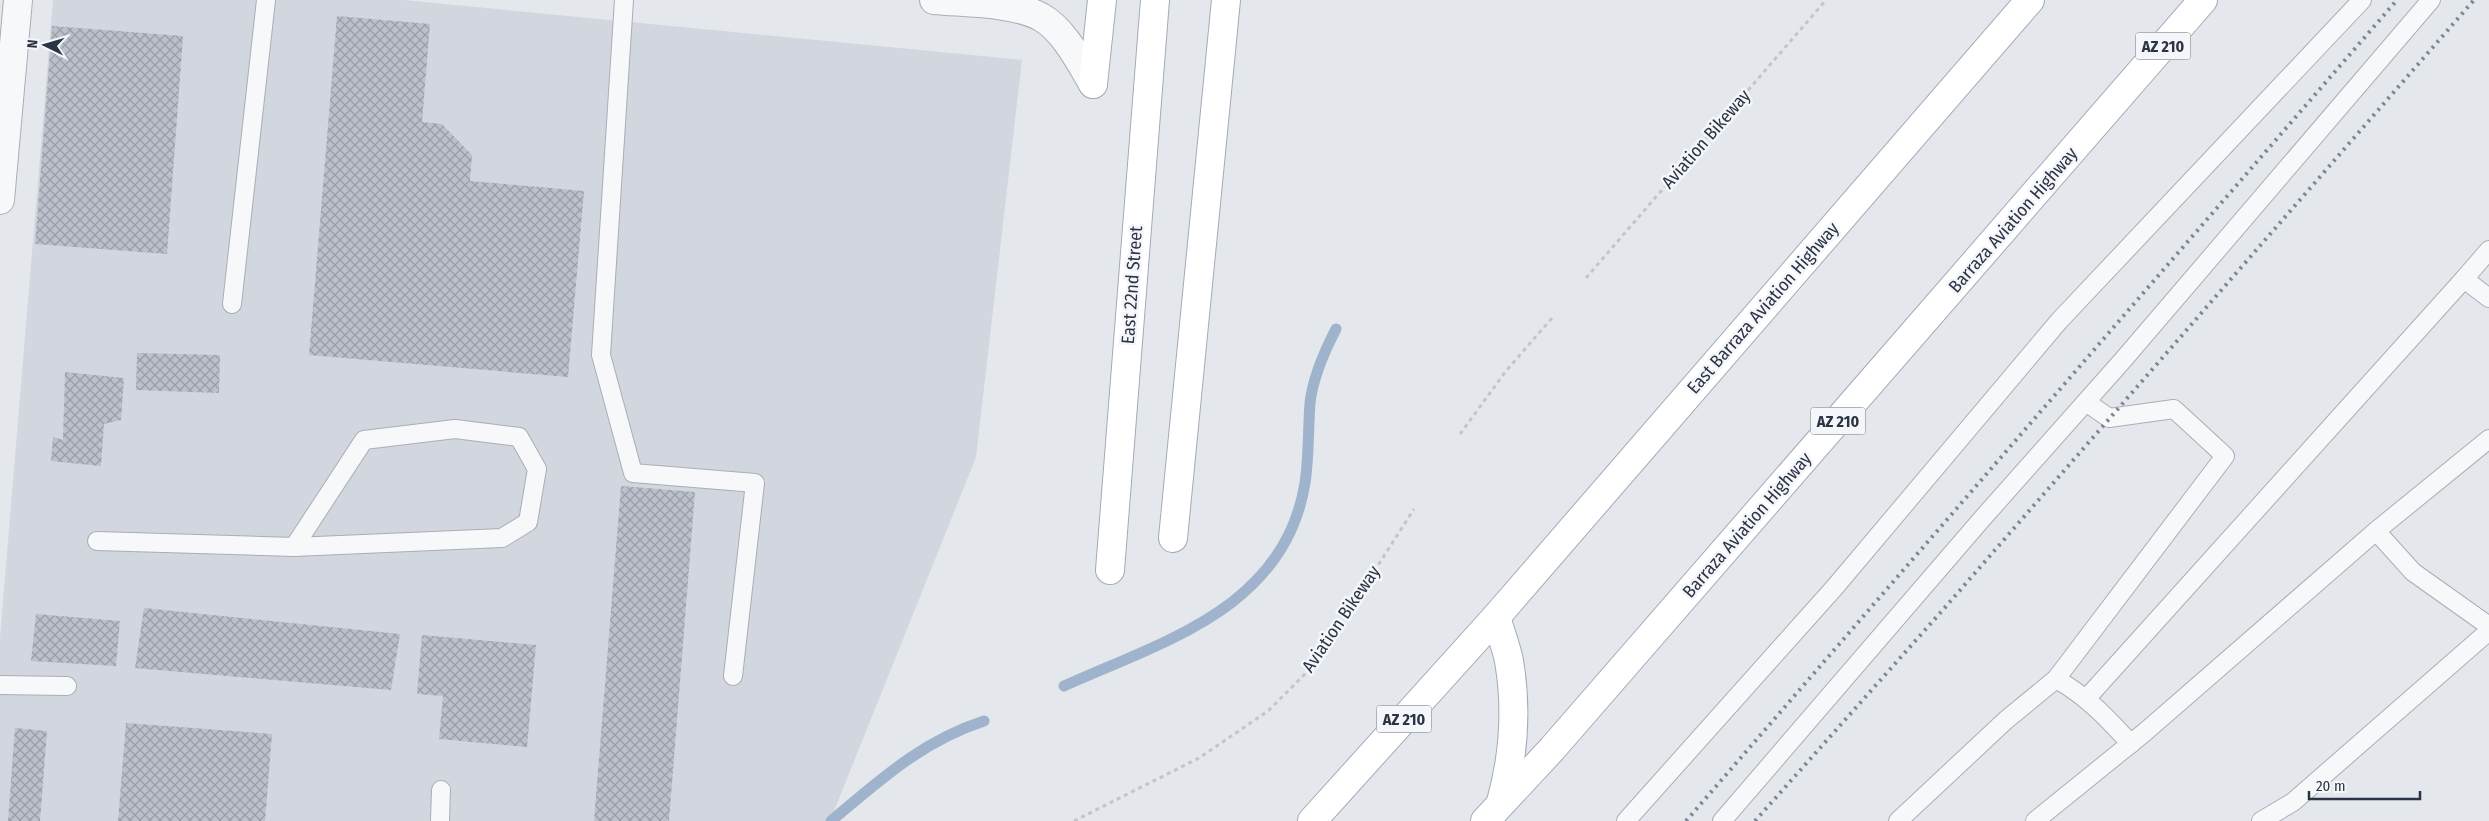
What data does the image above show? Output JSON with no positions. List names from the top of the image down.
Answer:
{
  "streets": {
    "main road": [
      "AZ 210",
      "Barraza Aviation Highway",
      "East 22nd Street",
      "East Barraza Aviation Highway"
    ],
    "path": ["Aviation Bikeway"]
  },
  "crossings": [
    ["AZ 210", "East Barraza Aviation Highway"]
  ],
  "scale_bar": "20 m",
  "north": "left"
}
